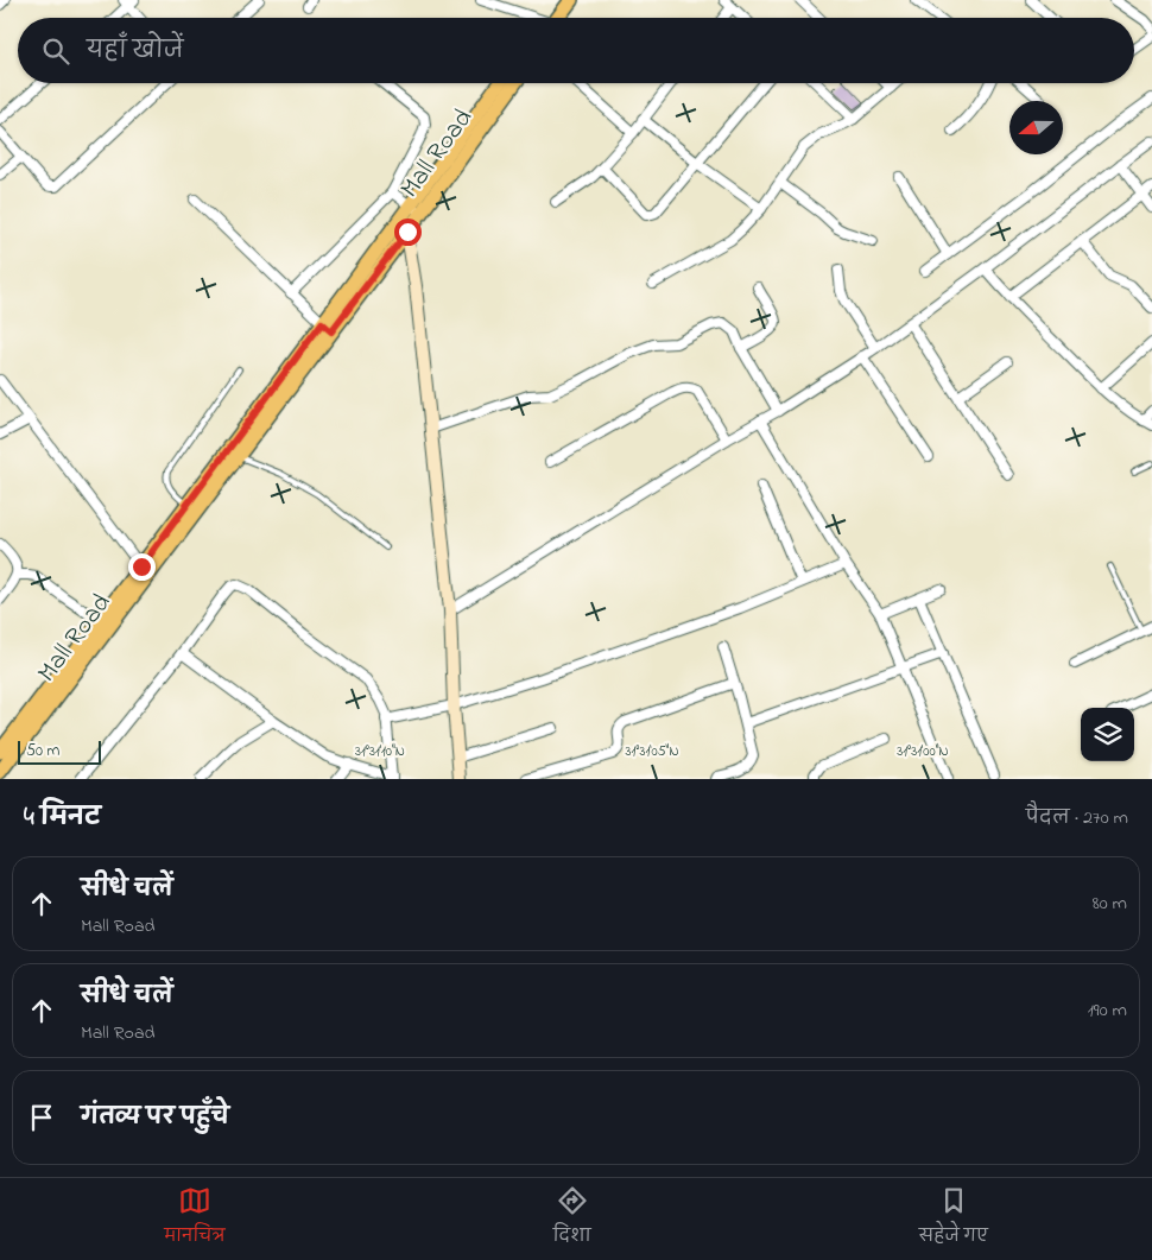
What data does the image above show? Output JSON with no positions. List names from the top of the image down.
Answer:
{
  "streets": {
    "main road": ["Mall Road"]
  },
  "scale_bar": "50 m",
  "north": "left",
  "page": {
    "search": "यहाँ खोजें",
    "scale": "50 m",
    "heading": ["4 मिनट", "पैदल · 270 m"],
    "list": [
      ["सीधे चलें", "Mall Road", "80 m"],
      ["सीधे चलें", "Mall Road", "190 m"],
      "गंतव्य पर पहुँचे"
    ],
    "nav": ["मानचित्र", "दिशा", "सहेजे गए"]
  },
  "coordinates": ["31°31'10\"N", "31°31'05\"N", "31°31'00\"N"]
}
